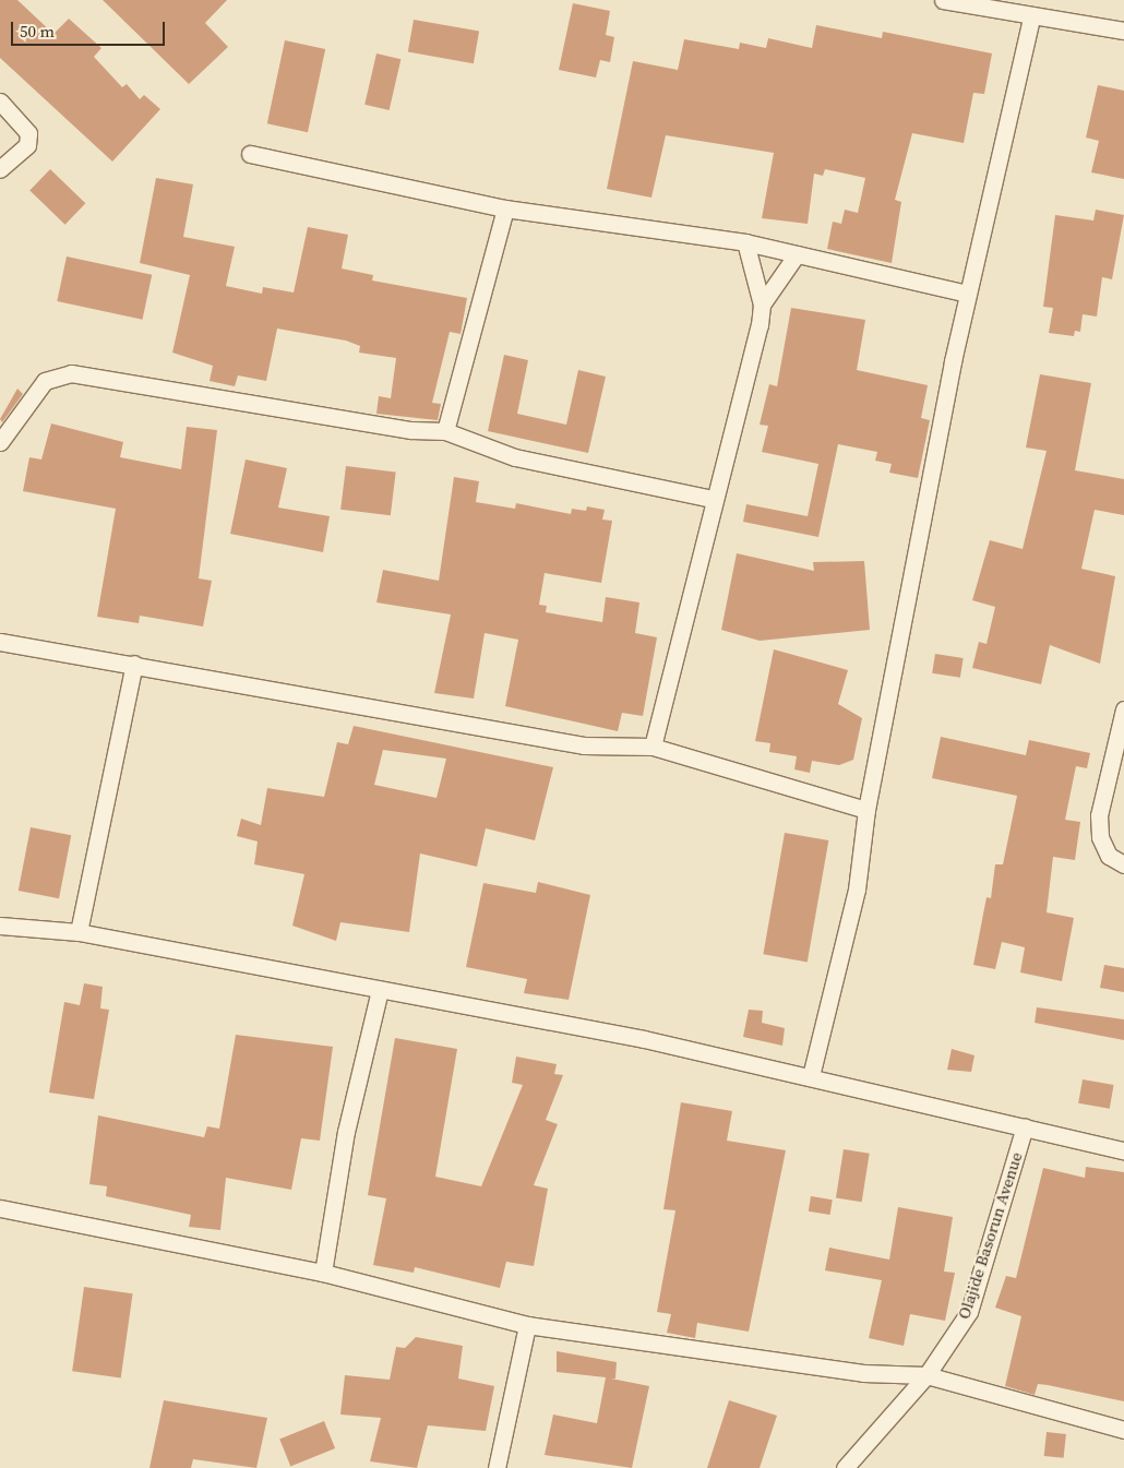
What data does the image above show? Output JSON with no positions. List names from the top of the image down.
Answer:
{
  "streets": {
    "street": ["Olajide Basorun Avenue"]
  },
  "scale_bar": "50 m"
}
